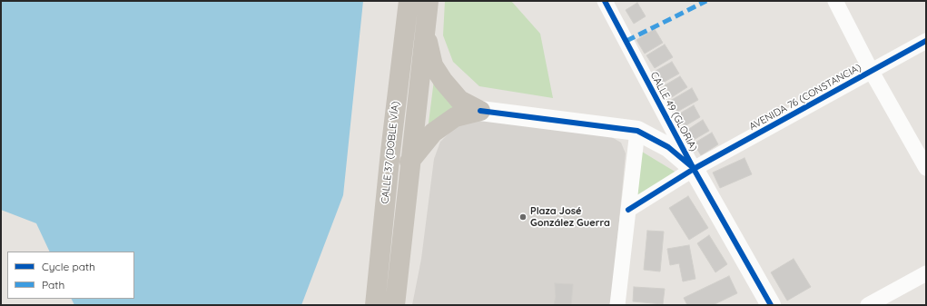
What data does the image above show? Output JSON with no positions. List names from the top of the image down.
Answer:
{
  "streets": {
    "highway": ["CALLE 37 (DOBLE VÍA)"],
    "street": ["AVENIDA 76 (CONSTANCIA)", "CALLE 49 (GLORIA)"]
  },
  "crossings": [
    ["AVENIDA 76 (CONSTANCIA)", "CALLE 49 (GLORIA)"]
  ],
  "places": ["Plaza José González Guerra"],
  "legend": ["Cycle path", "Path"]
}
